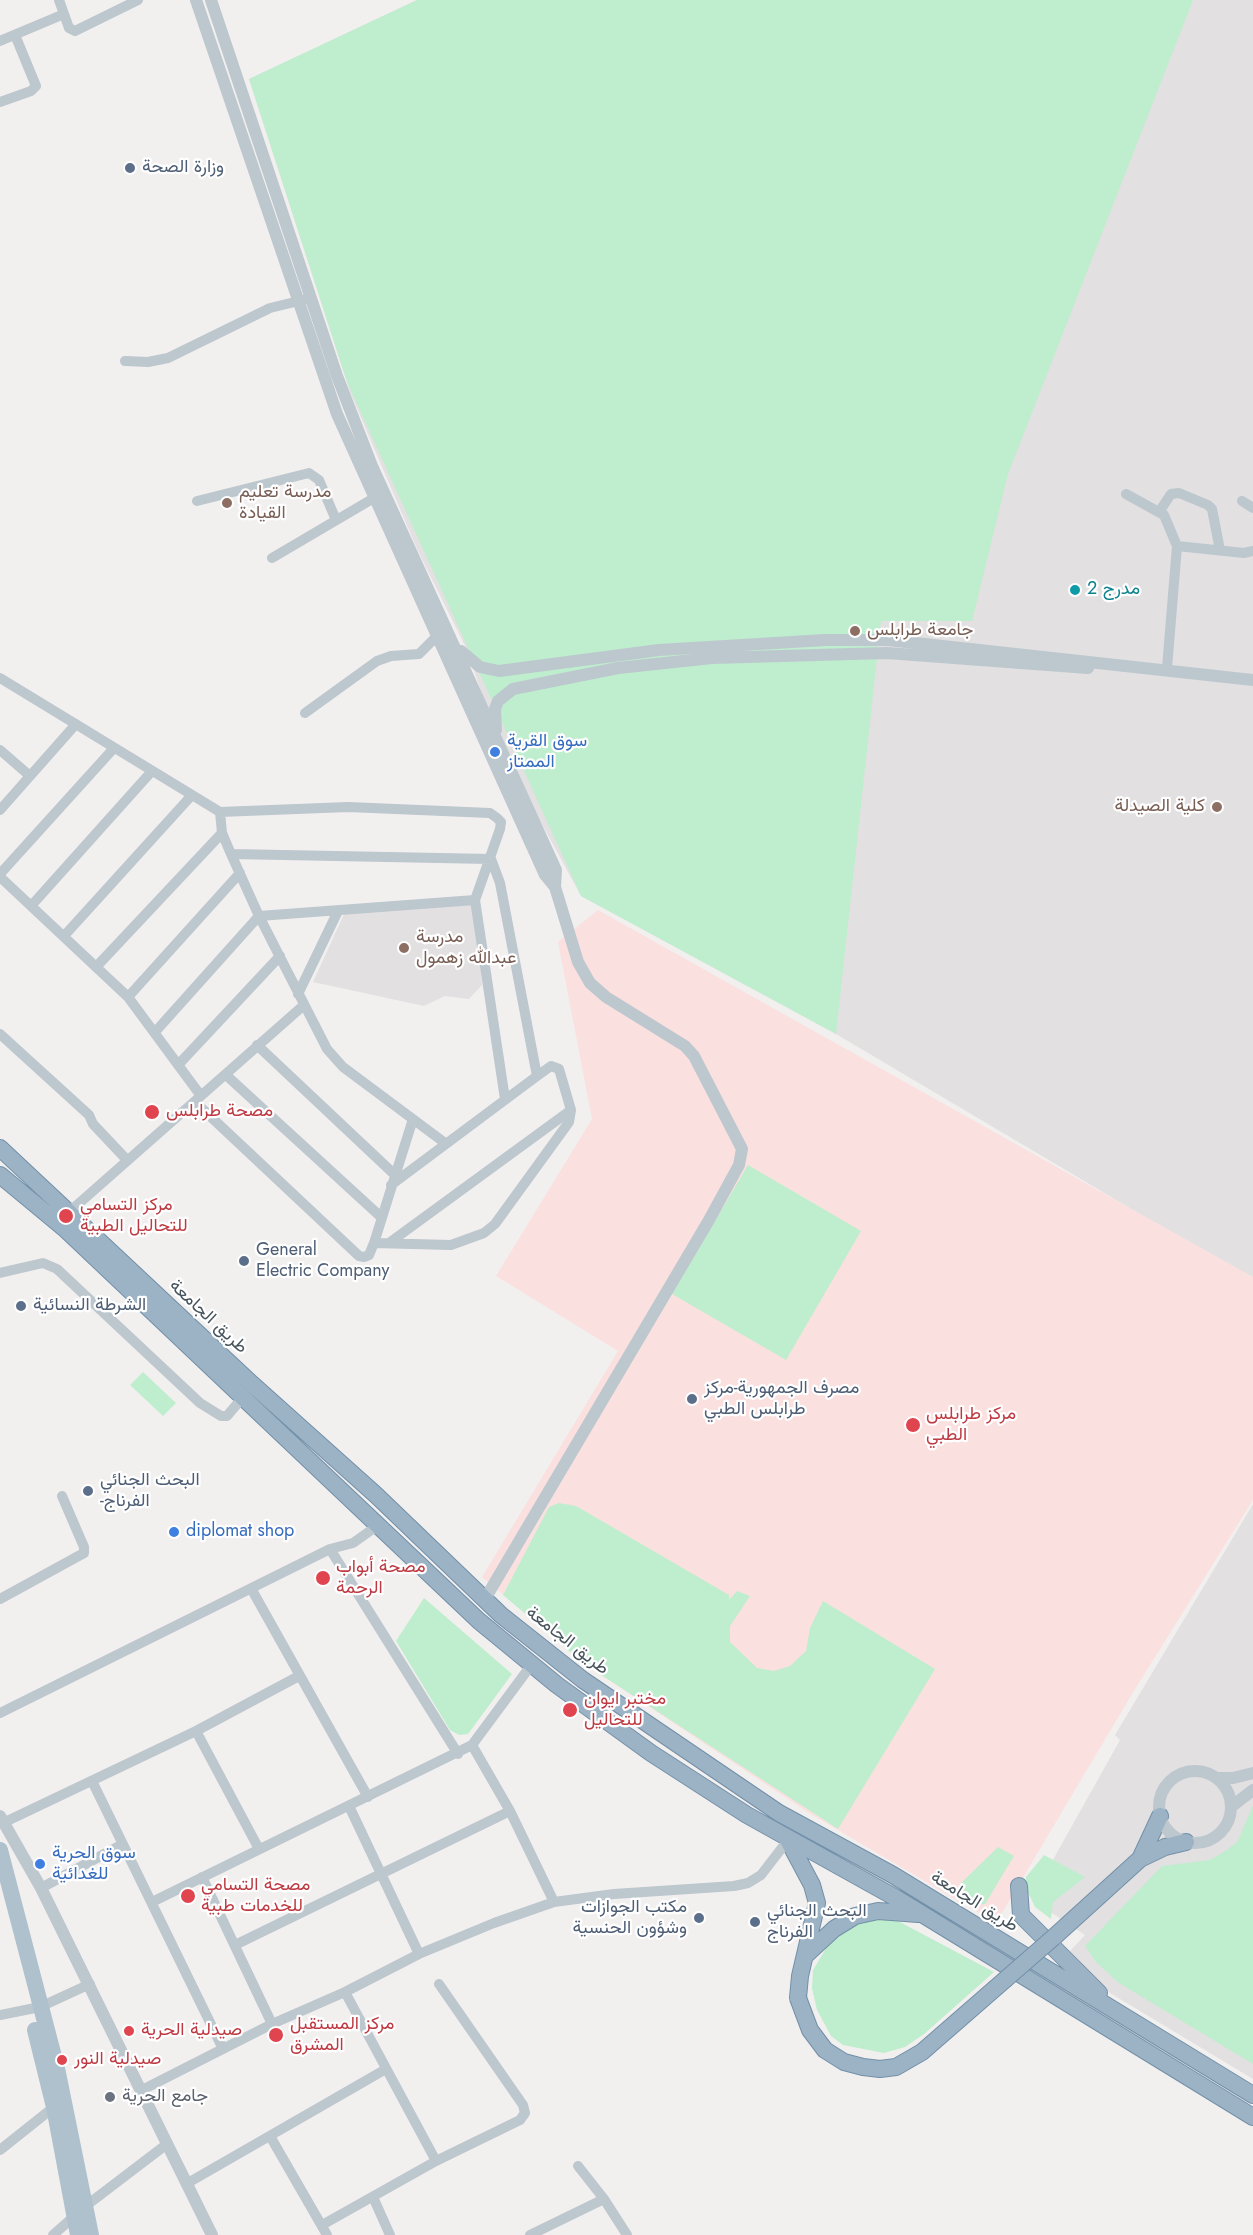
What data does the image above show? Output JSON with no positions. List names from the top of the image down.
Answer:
{
  "streets": {
    "highway": ["طريق الجامعة"]
  },
  "places": [
    "وزارة الصحة",
    "مدرسة تعليم القيادة",
    "مدرج 2",
    "جامعة طرابلس",
    "سوق القرية الممتاز",
    "كلية الصيدلة",
    "مدرسة عبدالله زهمول",
    "مصحة طرابلس",
    "مركز التسامي للتحاليل الطبية",
    "General Electric Company",
    "الشرطة النسائية",
    "مصرف الجمهورية-مركز طرابلس الطبي",
    "مركز طرابلس الطبي",
    "البحث الجنائي -الفرناج",
    "diplomat shop",
    "مصحة أبواب الرحمة",
    "مختبر ايوان للتحاليل",
    "سوق الحرية للغدائية",
    "مصحة التسامي للخدمات طبية",
    "مكتب الجوازات وشؤون الحنسية",
    "البحث الجنائي الفرناج",
    "صيدلية الحرية",
    "مركز المستقبل المشرق",
    "صيدلية النور",
    "جامع الحرية"
  ]
}
